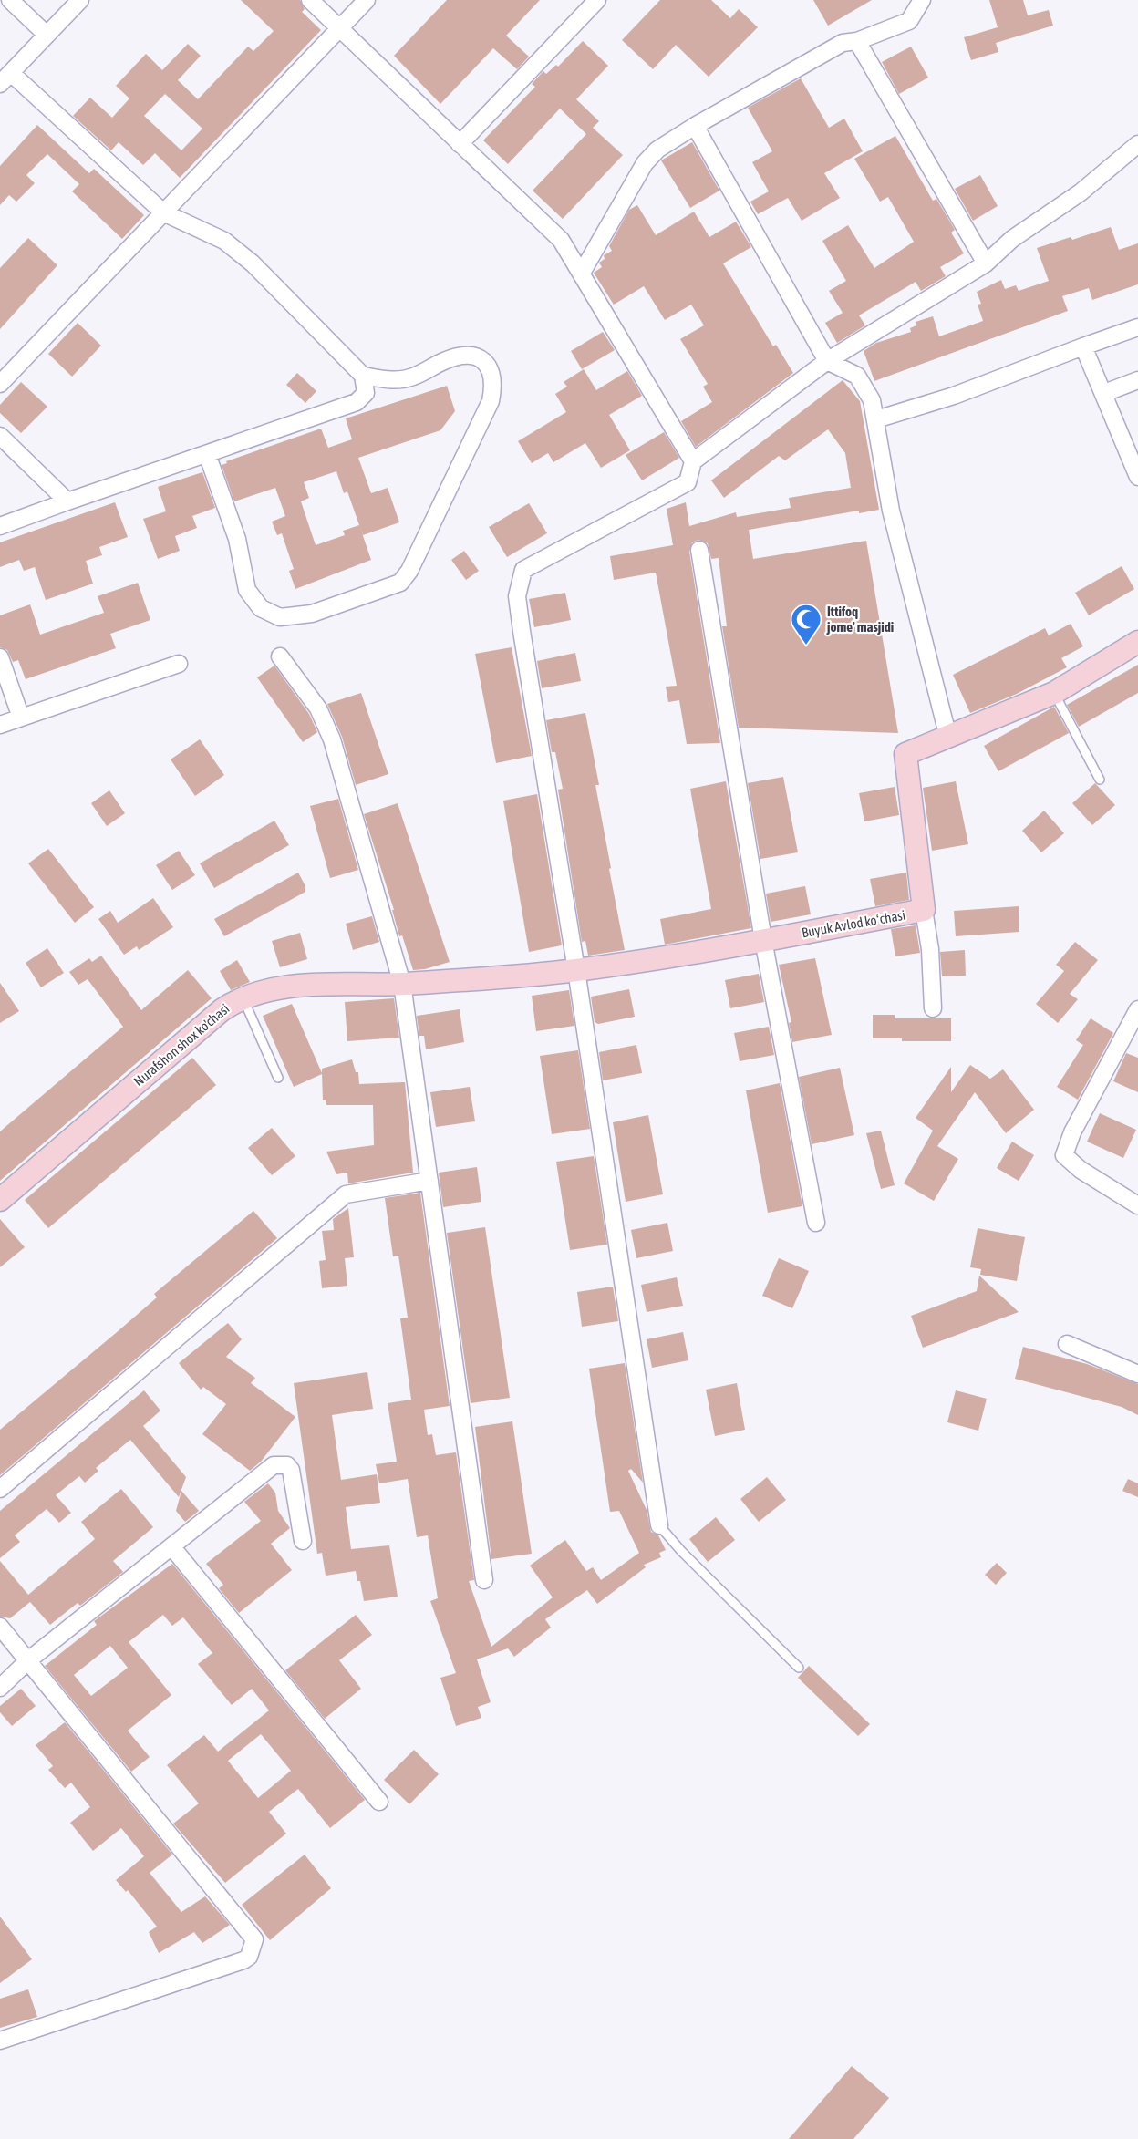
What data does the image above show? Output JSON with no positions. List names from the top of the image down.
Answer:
{
  "streets": {
    "street": ["Buyuk Avlod koʻchasi", "Nurafshon shox ko'chasi"]
  },
  "crossings": [
    ["Buyuk Avlod koʻchasi", "Nurafshon shox ko'chasi"]
  ],
  "places": {
    "mosque": ["Ittifoq jome’ masjidi"]
  }
}
